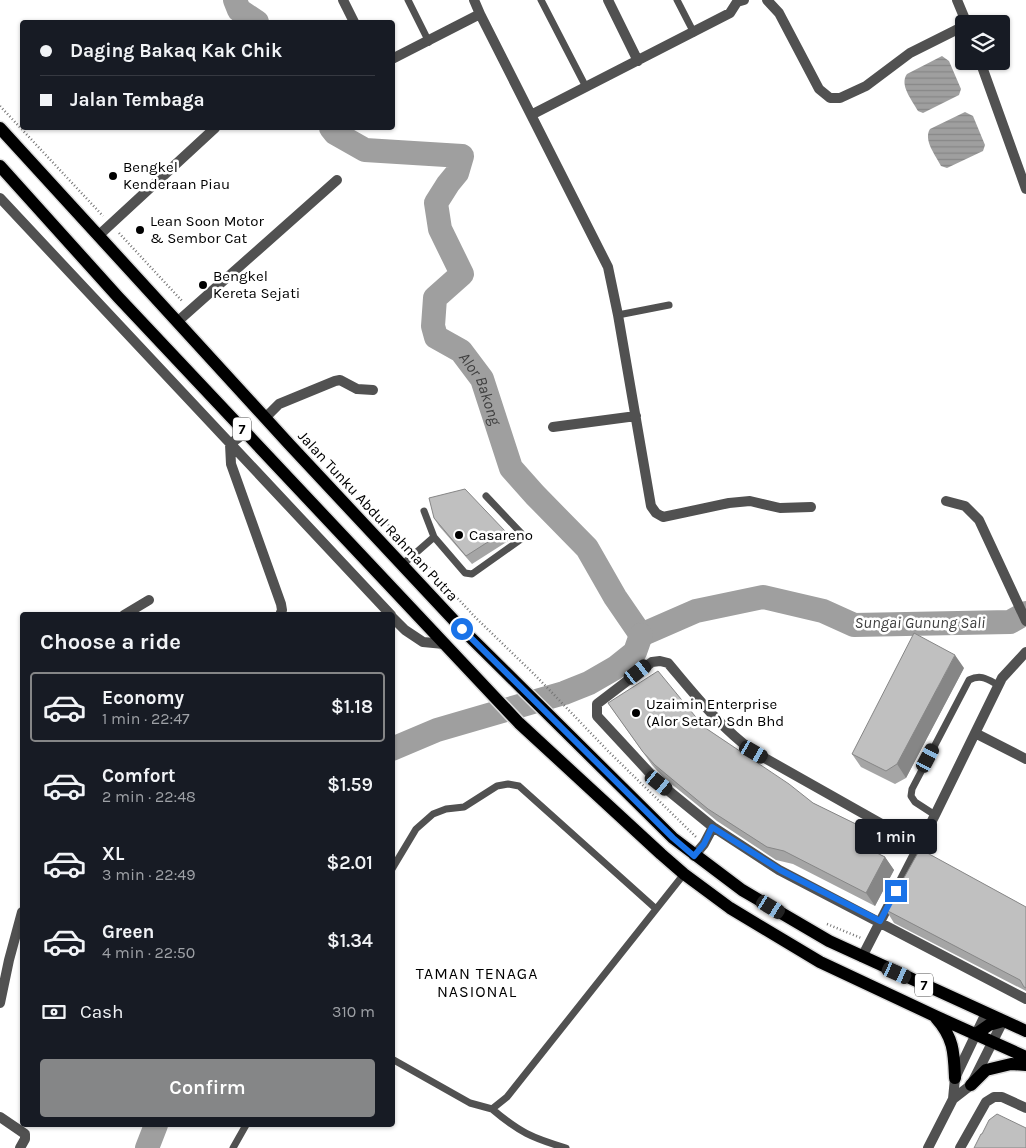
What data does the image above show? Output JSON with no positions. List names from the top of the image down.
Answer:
{
  "streets": {
    "main road": ["7", "Jalan Tunku Abdul Rahman Putra"]
  },
  "districts": ["TAMAN TENAGA NASIONAL"],
  "water": ["Alor Bakong", "Sungai Gunung Sali"],
  "places": [
    "Bengkel Kenderaan Piau",
    "Lean Soon Motor & Sembor Cat",
    "Bengkel Kereta Sejati",
    "Casareno",
    "Uzaimin Enterprise (Alor Setar) Sdn Bhd"
  ],
  "page": {
    "banner": ["Daging Bakaq Kak Chik", "Jalan Tembaga"],
    "heading": "Choose a ride",
    "list": [
      {
        "name": "Economy",
        "note": "1 min · 22:47",
        "value": "$1.18"
      },
      {
        "name": "Comfort",
        "note": "2 min · 22:48",
        "value": "$1.59"
      },
      {
        "name": "XL",
        "note": "3 min · 22:49",
        "value": "$2.01"
      },
      {
        "name": "Green",
        "note": "4 min · 22:50",
        "value": "$1.34"
      }
    ],
    "bubble": "1 min",
    "pay": ["Cash", "310 m"],
    "buttons": "Confirm"
  }
}
